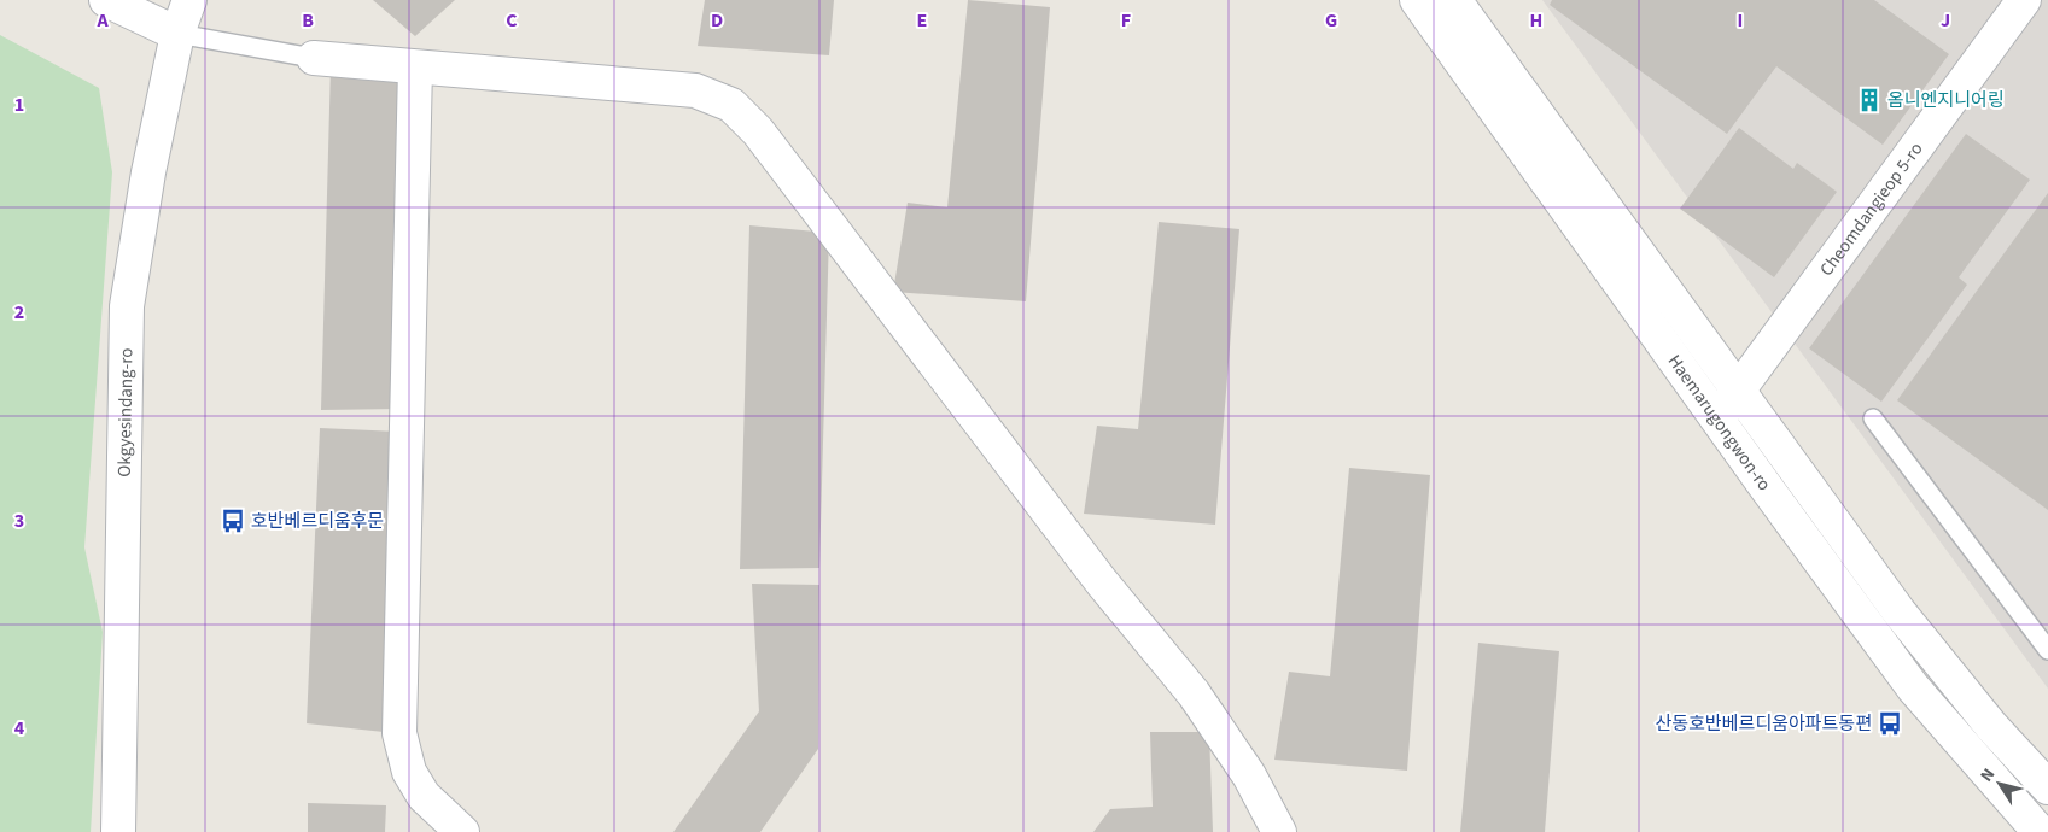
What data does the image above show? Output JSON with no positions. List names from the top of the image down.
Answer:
{
  "streets": {
    "street": ["Cheomdangieop 5-ro", "Okgyesindang-ro", "Haemarugongwon-ro"]
  },
  "crossings": [
    ["Cheomdangieop 5-ro", "Haemarugongwon-ro"]
  ],
  "places": {
    "building": ["옴니엔지니어링"],
    "bus stop": ["호반베르디움후문", "산동호반베르디움아파트동편"]
  },
  "north": "top left",
  "grid": {
    "columns": [
      "A",
      "B",
      "C",
      "D",
      "E",
      "F",
      "G",
      "H",
      "I",
      "J"
    ],
    "rows": [
      "1",
      "2",
      "3",
      "4"
    ]
  }
}
